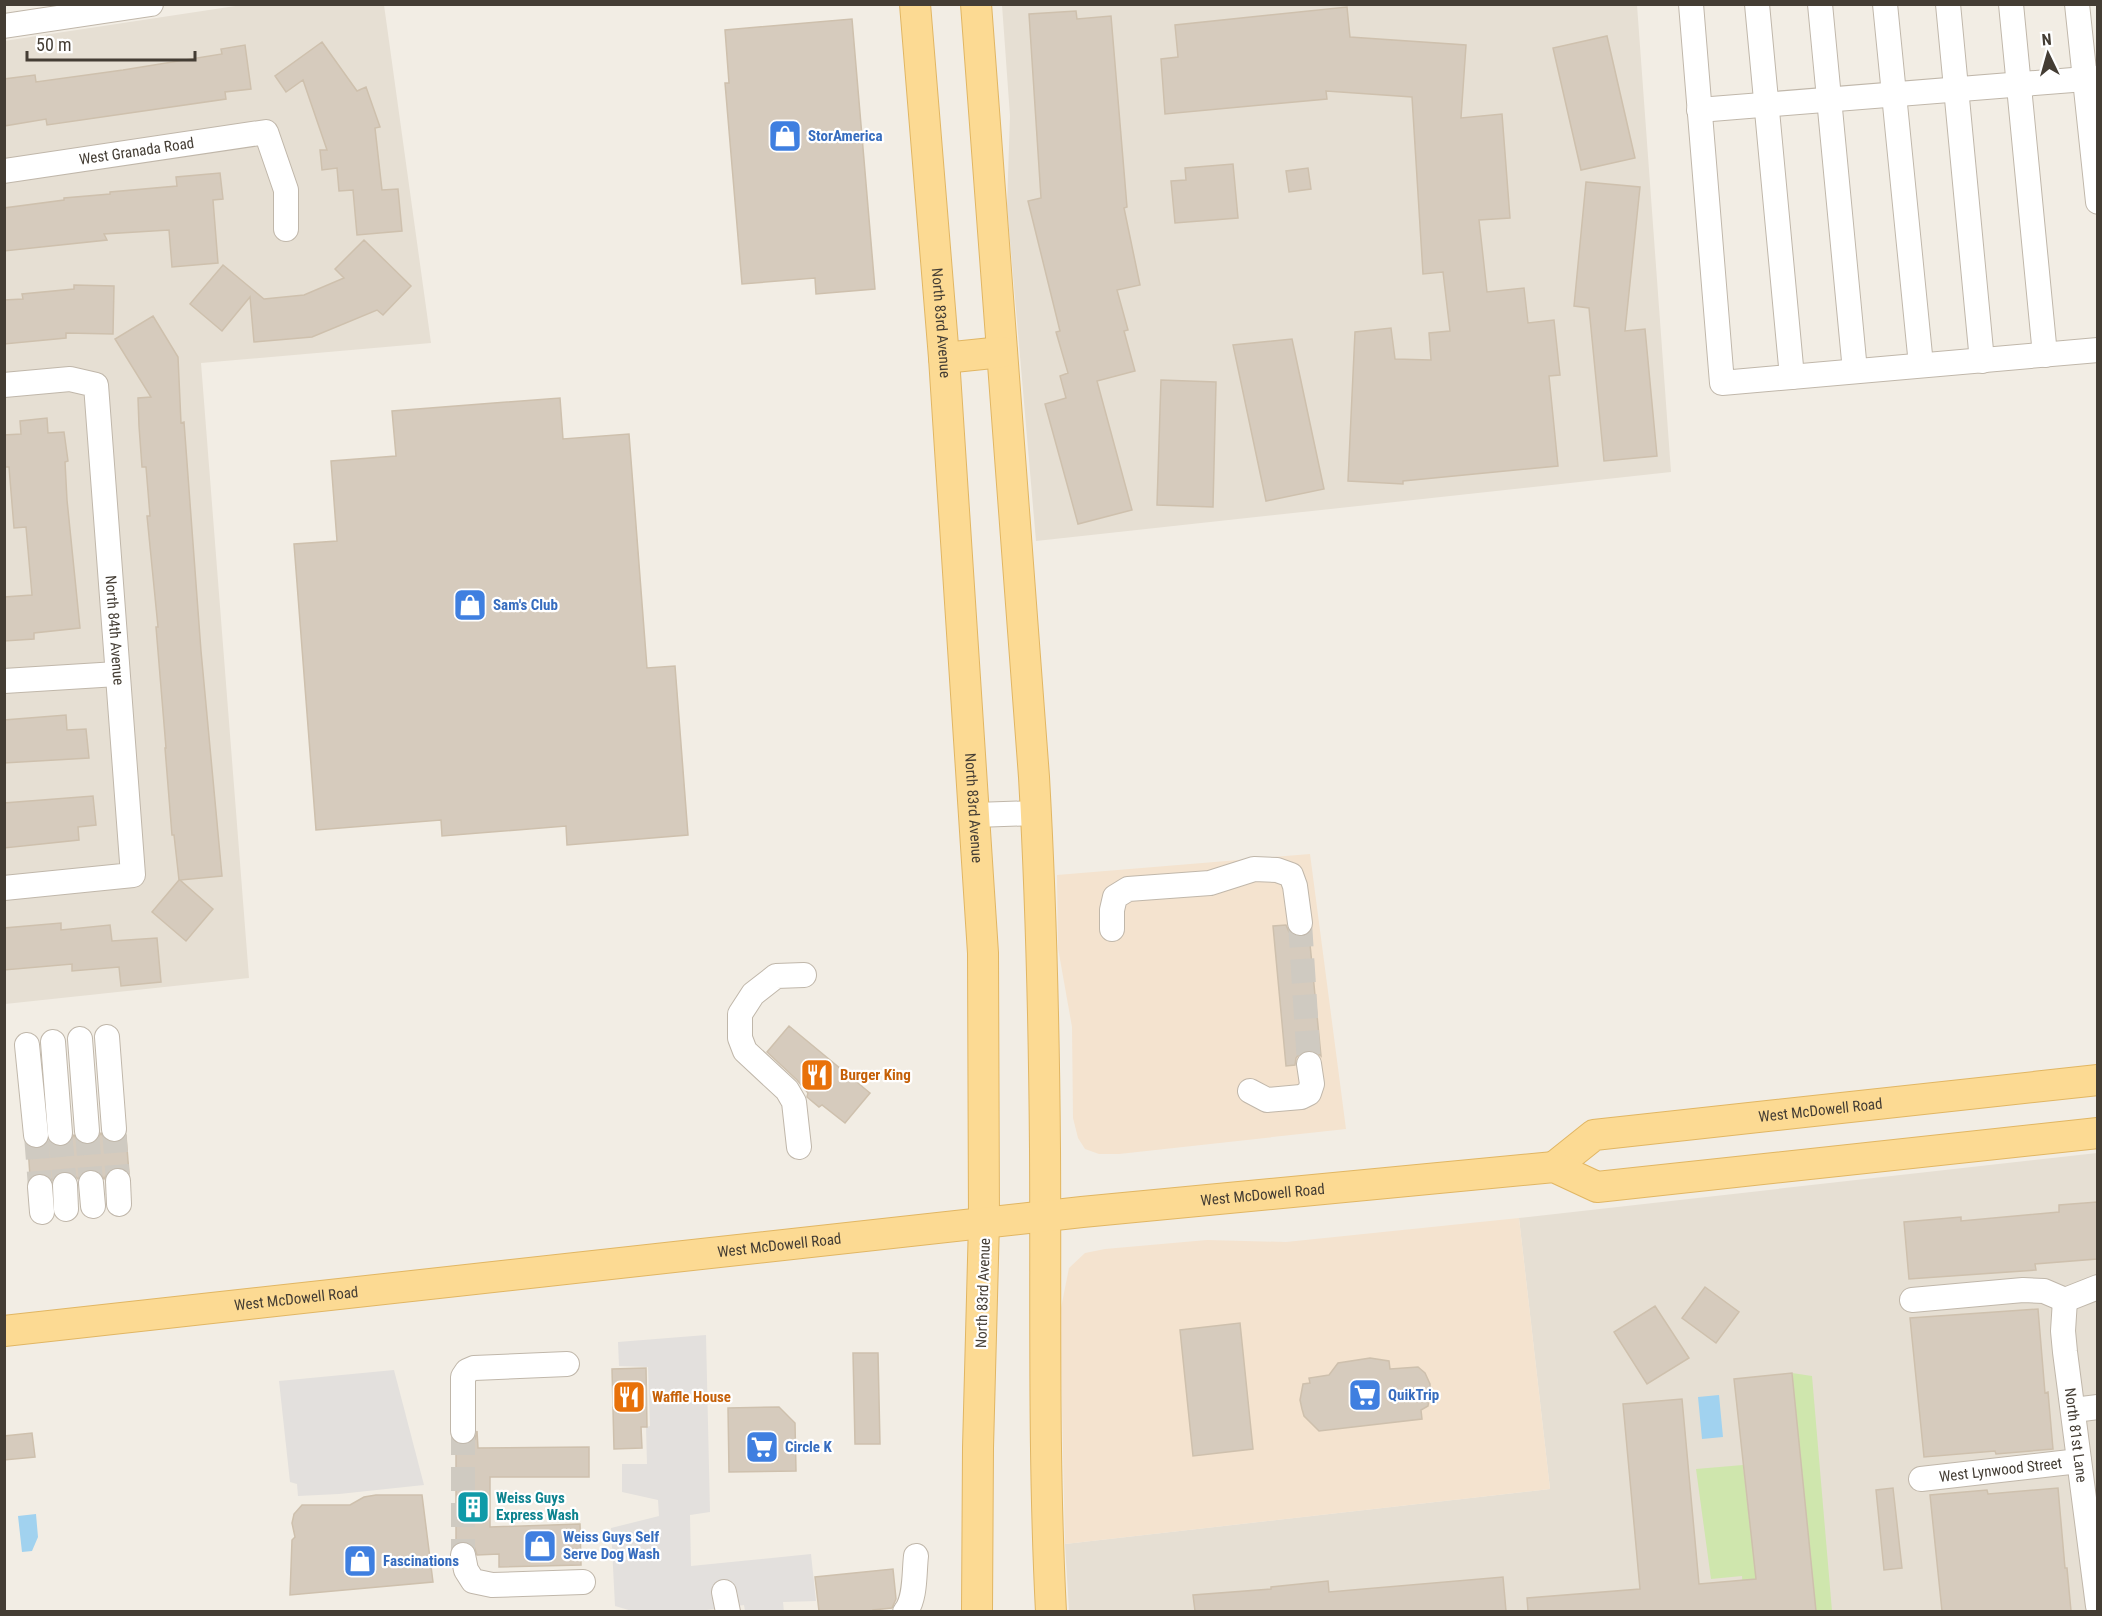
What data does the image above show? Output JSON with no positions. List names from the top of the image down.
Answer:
{
  "streets": {
    "main road": ["North 83rd Avenue", "West McDowell Road"],
    "street": [
      "West Granada Road",
      "North 84th Avenue",
      "North 81st Lane",
      "West Lynwood Street"
    ]
  },
  "crossings": [
    ["North 83rd Avenue", "West McDowell Road"],
    ["North 81st Lane", "West Lynwood Street"]
  ],
  "places": {
    "shop": [
      "StorAmerica",
      "Sam's Club",
      "Weiss Guys Self Serve Dog Wash",
      "Fascinations"
    ],
    "restaurant": ["Burger King", "Waffle House"],
    "supermarket": ["QuikTrip", "Circle K"],
    "building": ["Weiss Guys Express Wash"]
  },
  "scale_bar": "50 m",
  "north": "top"
}
